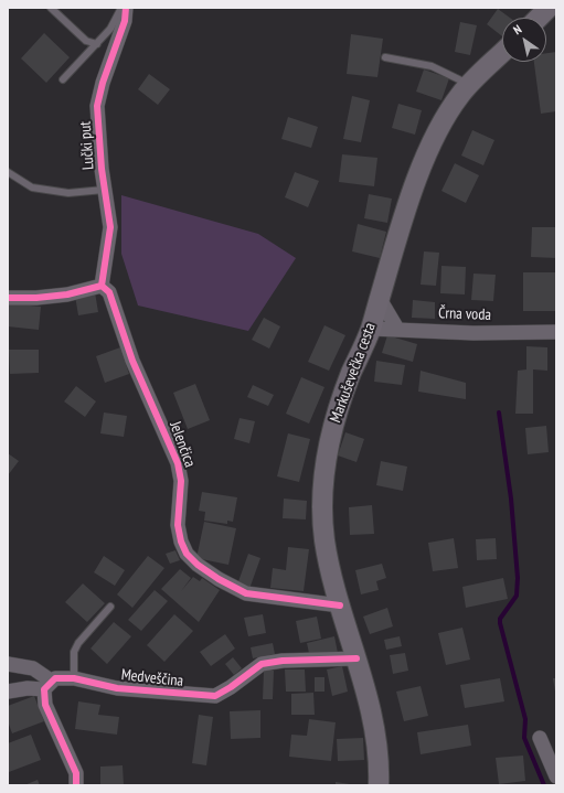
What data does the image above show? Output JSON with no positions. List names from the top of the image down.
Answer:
{
  "streets": {
    "main road": ["Markuševečka cesta"],
    "street": [
      "Lučki put",
      "Črna voda",
      "Jelenčica",
      "Medveščina"
    ]
  },
  "crossings": [
    ["Lučki put", "Jelenčica"],
    ["Črna voda", "Markuševečka cesta"],
    ["Markuševečka cesta", "Jelenčica"],
    ["Markuševečka cesta", "Medveščina"]
  ],
  "north": "top left"
}
